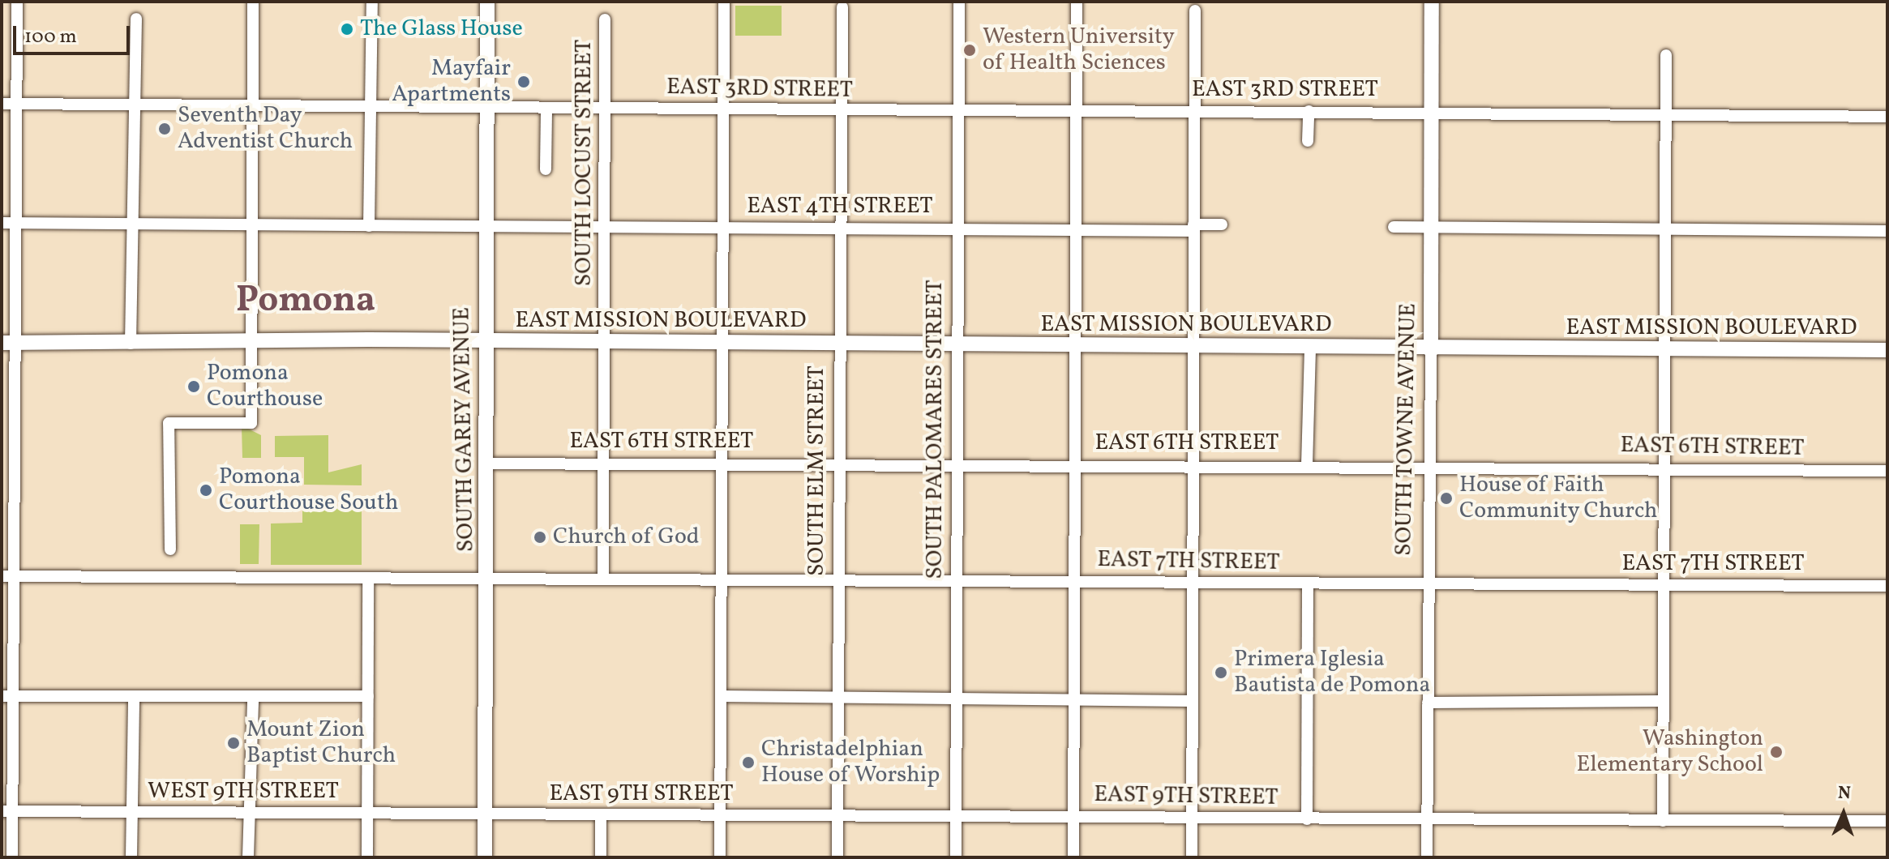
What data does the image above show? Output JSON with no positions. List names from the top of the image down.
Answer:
{
  "streets": {
    "main road": ["EAST MISSION BOULEVARD", "SOUTH GAREY AVENUE", "SOUTH TOWNE AVENUE"],
    "street": [
      "EAST 3RD STREET",
      "SOUTH LOCUST STREET",
      "EAST 4TH STREET",
      "SOUTH PALOMARES STREET",
      "EAST 6TH STREET",
      "SOUTH ELM STREET",
      "EAST 7TH STREET",
      "WEST 9TH STREET",
      "EAST 9TH STREET"
    ]
  },
  "crossings": [
    ["EAST 3RD STREET", "SOUTH LOCUST STREET"],
    ["EAST 3RD STREET", "SOUTH GAREY AVENUE"],
    ["EAST 3RD STREET", "SOUTH PALOMARES STREET"],
    ["EAST 3RD STREET", "SOUTH TOWNE AVENUE"],
    ["EAST 3RD STREET", "SOUTH ELM STREET"],
    ["SOUTH LOCUST STREET", "EAST 4TH STREET"],
    ["SOUTH LOCUST STREET", "EAST MISSION BOULEVARD"],
    ["SOUTH LOCUST STREET", "EAST 6TH STREET"],
    ["SOUTH LOCUST STREET", "EAST 7TH STREET"],
    ["EAST 4TH STREET", "SOUTH GAREY AVENUE"],
    ["EAST 4TH STREET", "SOUTH PALOMARES STREET"],
    ["EAST 4TH STREET", "SOUTH ELM STREET"],
    ["EAST MISSION BOULEVARD", "SOUTH GAREY AVENUE"],
    ["EAST MISSION BOULEVARD", "SOUTH PALOMARES STREET"],
    ["EAST MISSION BOULEVARD", "SOUTH TOWNE AVENUE"],
    ["EAST MISSION BOULEVARD", "SOUTH ELM STREET"],
    ["SOUTH GAREY AVENUE", "EAST 6TH STREET"],
    ["SOUTH GAREY AVENUE", "EAST 7TH STREET"],
    ["SOUTH GAREY AVENUE", "WEST 9TH STREET"],
    ["SOUTH GAREY AVENUE", "EAST 9TH STREET"],
    ["SOUTH PALOMARES STREET", "EAST 6TH STREET"],
    ["SOUTH PALOMARES STREET", "EAST 7TH STREET"],
    ["SOUTH PALOMARES STREET", "EAST 9TH STREET"],
    ["SOUTH TOWNE AVENUE", "EAST 6TH STREET"],
    ["SOUTH TOWNE AVENUE", "EAST 7TH STREET"],
    ["SOUTH TOWNE AVENUE", "EAST 9TH STREET"],
    ["EAST 6TH STREET", "SOUTH ELM STREET"],
    ["SOUTH ELM STREET", "EAST 7TH STREET"],
    ["SOUTH ELM STREET", "EAST 9TH STREET"],
    ["WEST 9TH STREET", "EAST 9TH STREET"]
  ],
  "districts": ["Pomona"],
  "places": [
    "The Glass House",
    "Western University of Health Sciences",
    "Mayfair Apartments",
    "Seventh Day Adventist Church",
    "Pomona Courthouse",
    "Pomona Courthouse South",
    "House of Faith Community Church",
    "Church of God",
    "Primera Iglesia Bautista de Pomona",
    "Mount Zion Baptist Church",
    "Washington Elementary School",
    "Christadelphian House of Worship"
  ],
  "scale_bar": "100 m",
  "north": "top"
}
